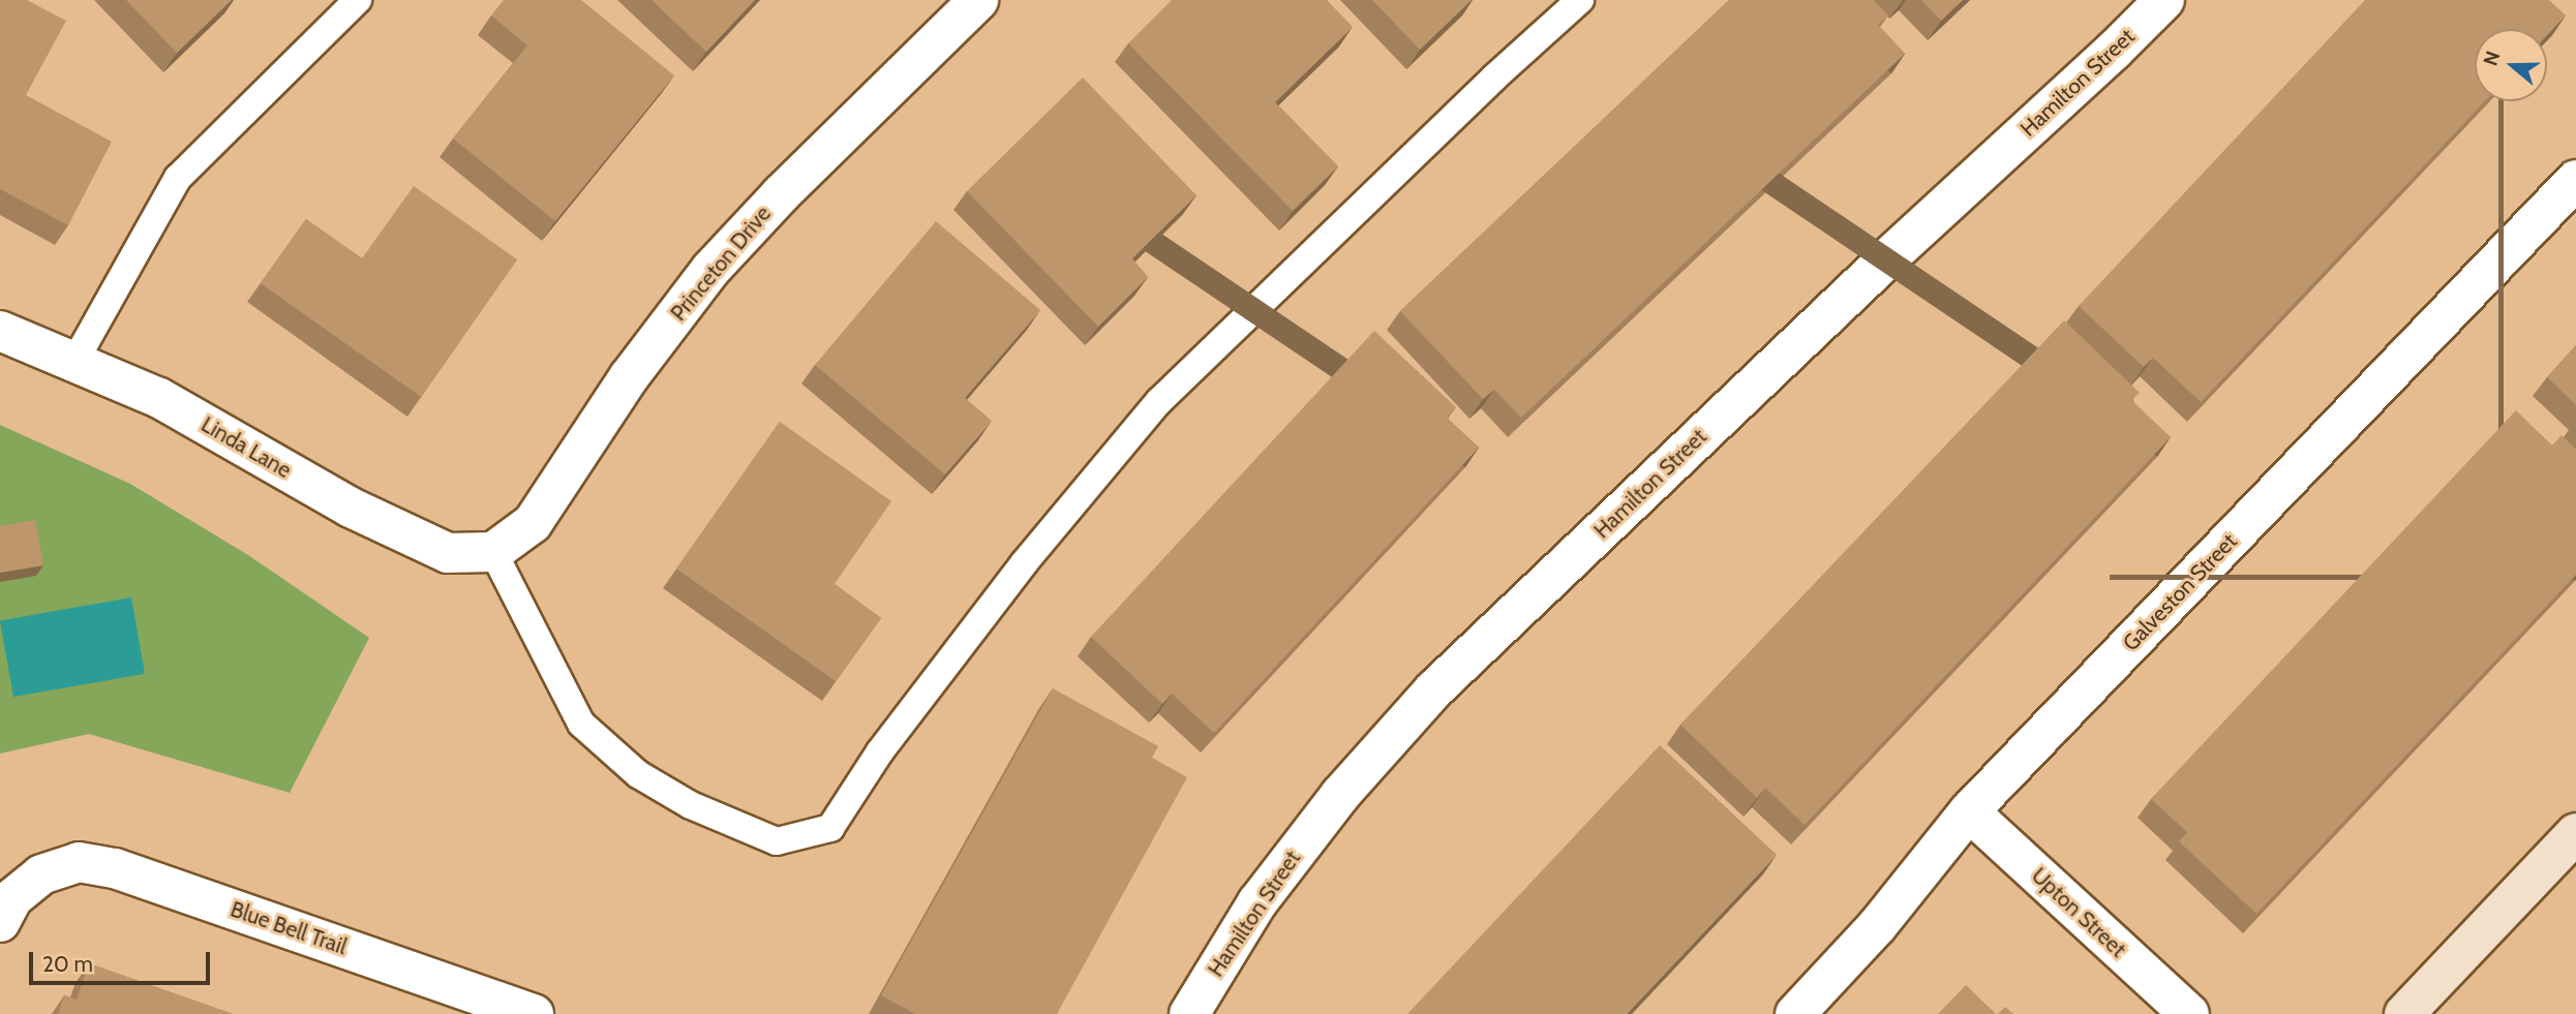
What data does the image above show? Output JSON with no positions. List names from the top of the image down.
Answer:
{
  "streets": {
    "street": [
      "Hamilton Street",
      "Princeton Drive",
      "Linda Lane",
      "Galveston Street",
      "Upton Street",
      "Blue Bell Trail"
    ]
  },
  "crossings": [
    ["Princeton Drive", "Linda Lane"],
    ["Galveston Street", "Upton Street"]
  ],
  "scale_bar": "20 m",
  "north": "left"
}
